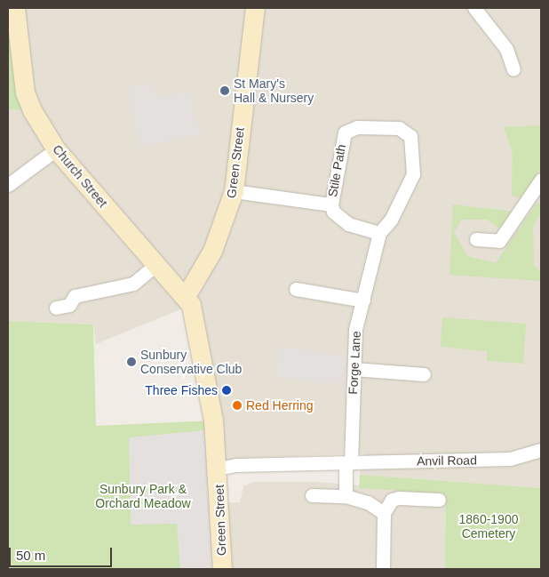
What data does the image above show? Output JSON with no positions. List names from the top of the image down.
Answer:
{
  "streets": {
    "street": [
      "Green Street",
      "Stile Path",
      "Church Street",
      "Forge Lane",
      "Anvil Road"
    ]
  },
  "crossings": [
    ["Green Street", "Stile Path"],
    ["Green Street", "Church Street"],
    ["Stile Path", "Forge Lane"],
    ["Forge Lane", "Anvil Road"]
  ],
  "parks": ["Sunbury Park & Orchard Meadow", "1860-1900 Cemetery"],
  "places": [
    "St Mary's Hall & Nursery",
    "Sunbury Conservative Club",
    "Three Fishes",
    "Red Herring"
  ],
  "scale_bar": "50 m"
}
